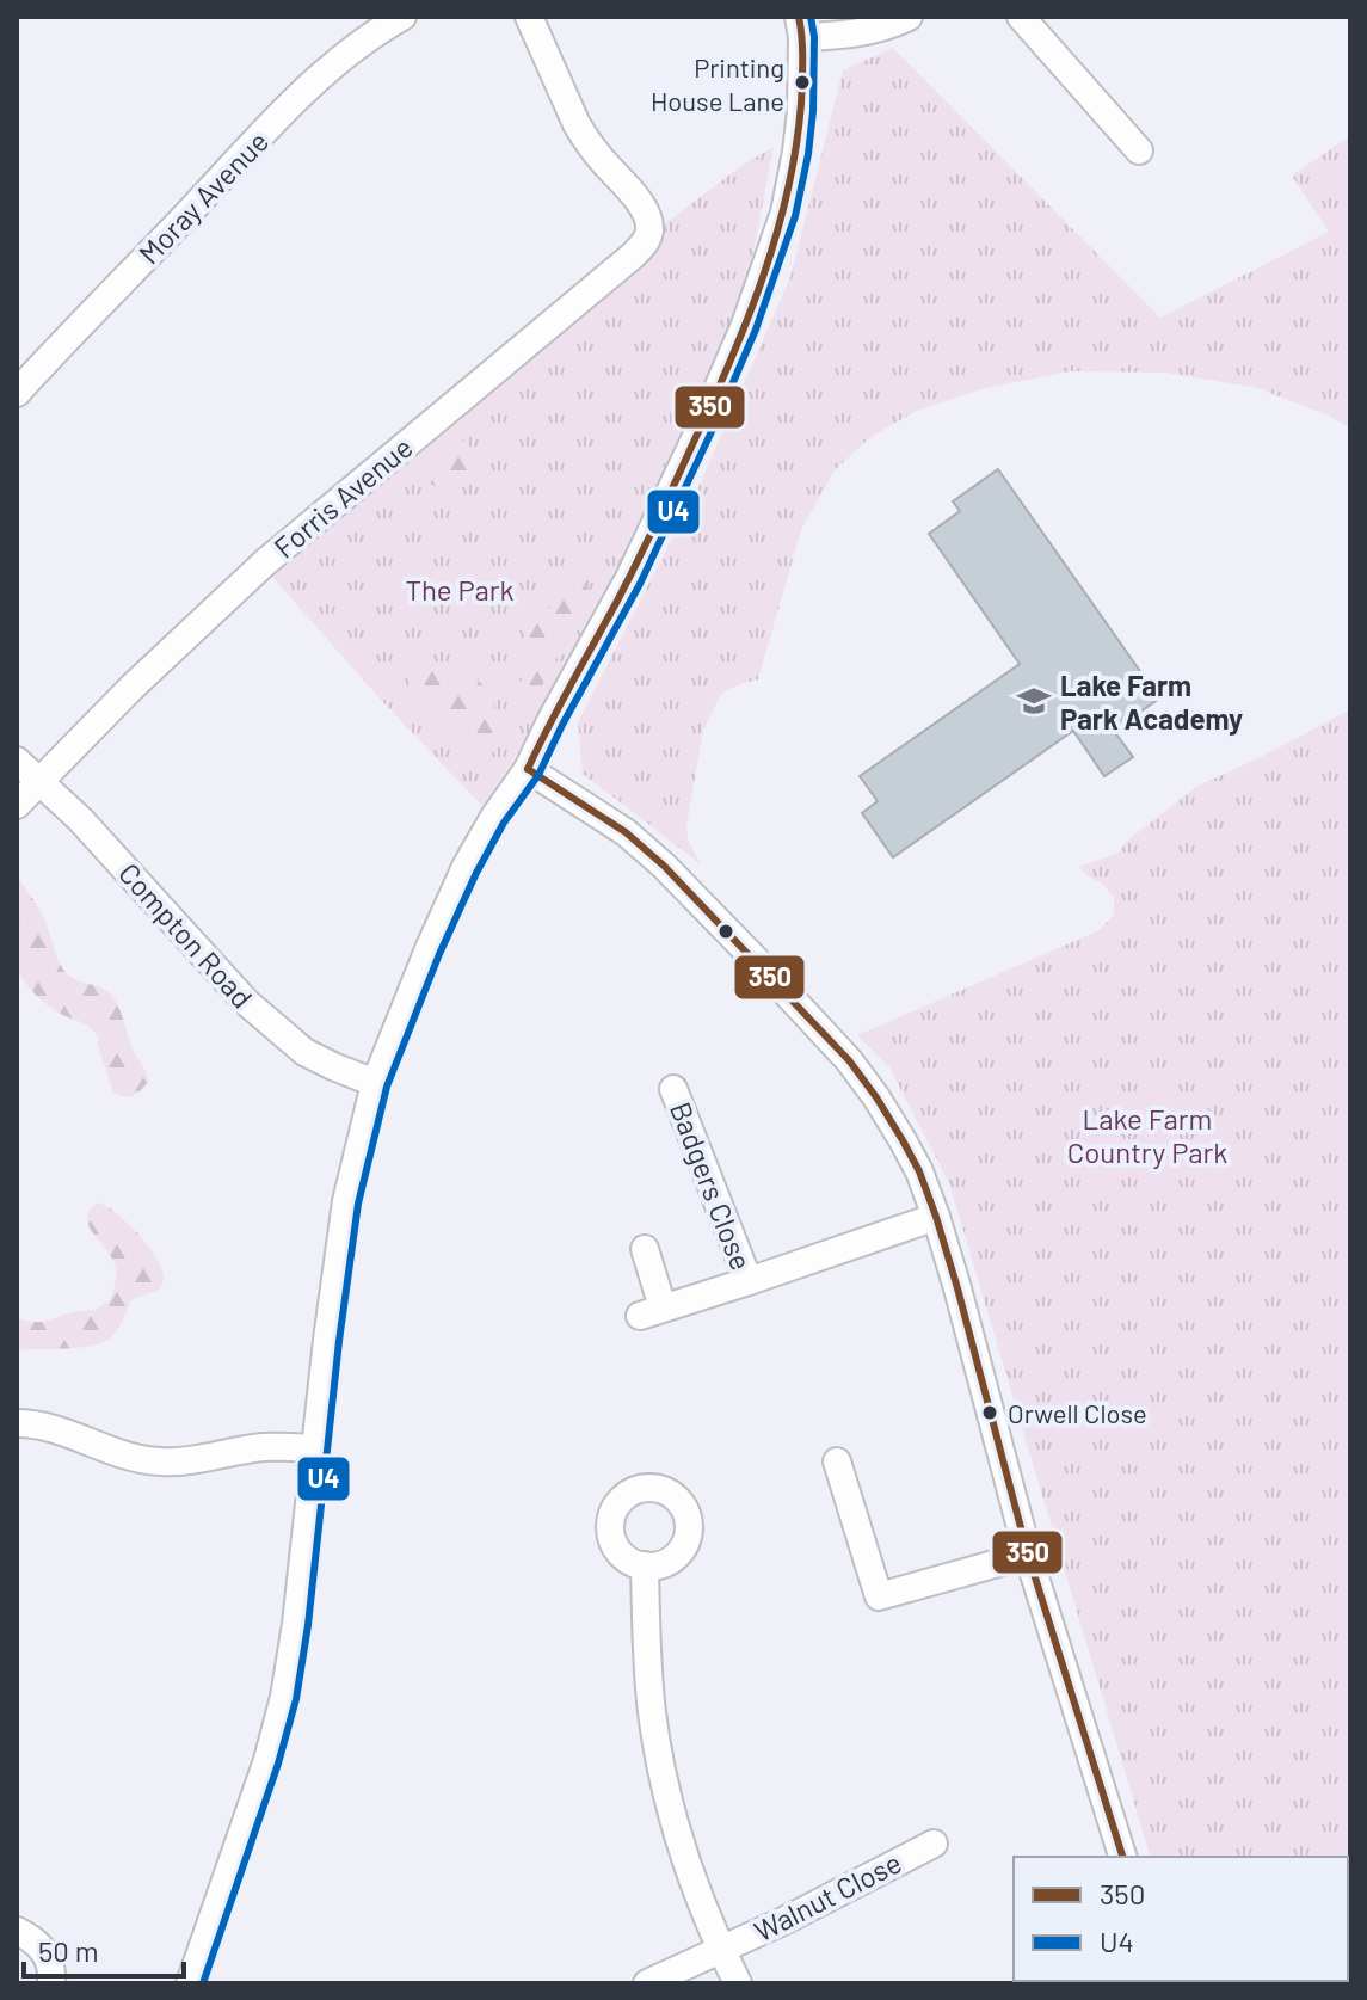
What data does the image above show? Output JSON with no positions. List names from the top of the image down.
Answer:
{
  "streets": {
    "street": [
      "Moray Avenue",
      "Forris Avenue",
      "Compton Road",
      "Badgers Close",
      "Walnut Close"
    ]
  },
  "crossings": [
    ["Forris Avenue", "Compton Road"]
  ],
  "parks": ["The Park", "Lake Farm Country Park"],
  "places": {
    "other": ["Printing House Lane", "Orwell Close"],
    "school or university": ["Lake Farm Park Academy"]
  },
  "lines": ["transit line 350", "transit line U4"],
  "legend": ["350", "U4"],
  "scale_bar": "50 m"
}
